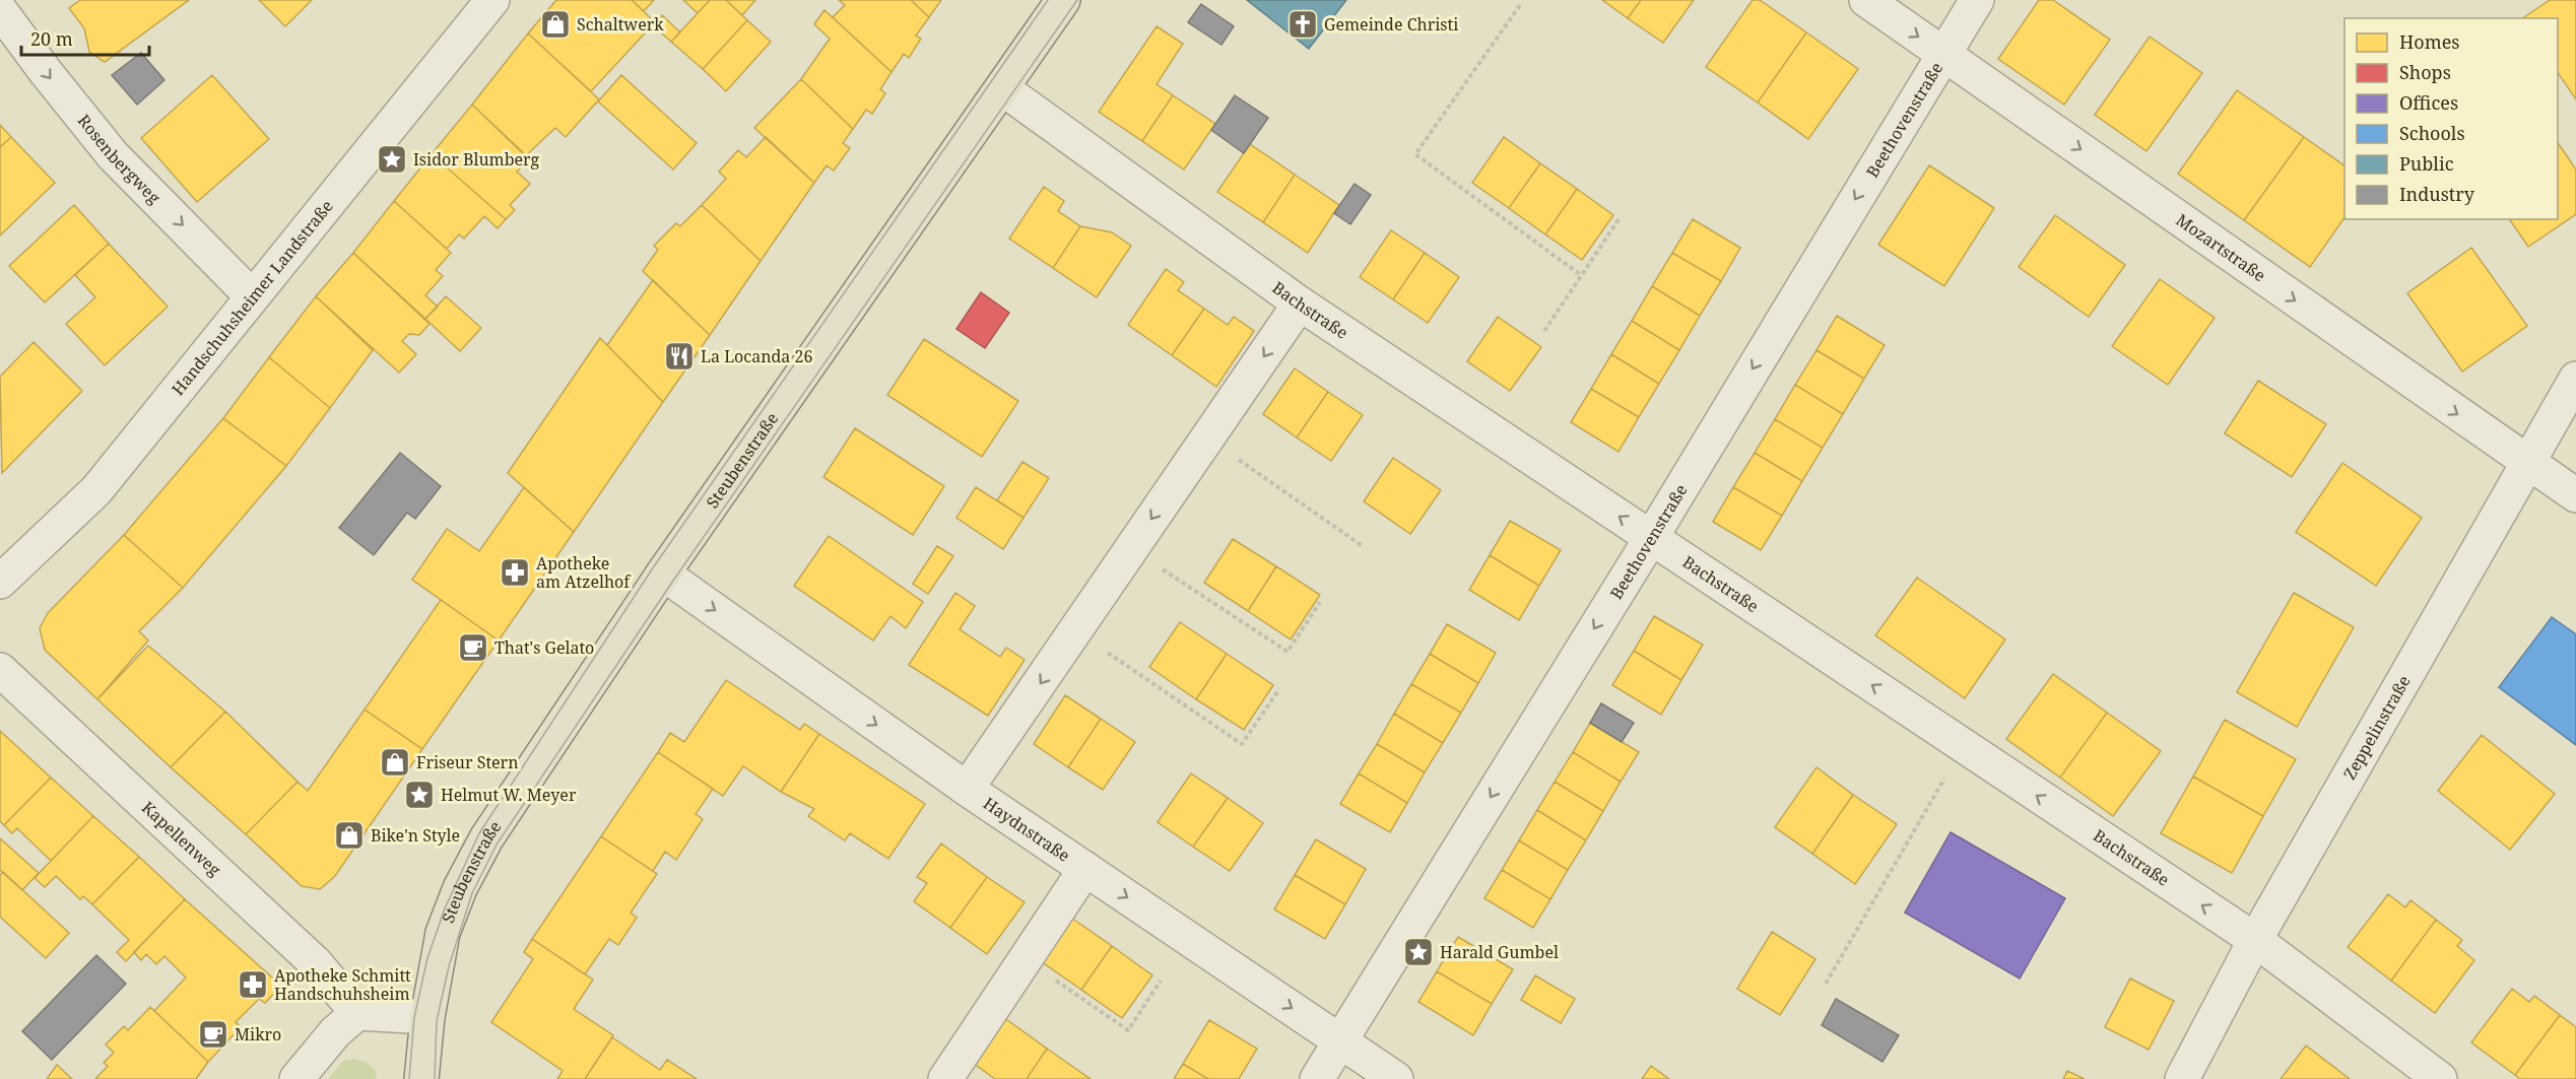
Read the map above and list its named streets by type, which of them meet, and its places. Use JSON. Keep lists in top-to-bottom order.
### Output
{
  "streets": {
    "main road": ["Steubenstraße"],
    "street": [
      "Beethovenstraße",
      "Rosenbergweg",
      "Mozartstraße",
      "Handschuhsheimer Landstraße",
      "Bachstraße",
      "Zeppelinstraße",
      "Haydnstraße",
      "Kapellenweg"
    ]
  },
  "crossings": [
    ["Beethovenstraße", "Mozartstraße"],
    ["Beethovenstraße", "Bachstraße"],
    ["Beethovenstraße", "Haydnstraße"],
    ["Rosenbergweg", "Handschuhsheimer Landstraße"],
    ["Mozartstraße", "Zeppelinstraße"],
    ["Bachstraße", "Steubenstraße"],
    ["Bachstraße", "Zeppelinstraße"],
    ["Steubenstraße", "Haydnstraße"]
  ],
  "one_way": [
    "Beethovenstraße",
    "Rosenbergweg",
    "Mozartstraße",
    "Bachstraße",
    "Haydnstraße"
  ],
  "places": {
    "shop": ["Schaltwerk", "Friseur Stern", "Bike'n Style"],
    "church": ["Gemeinde Christi"],
    "place": ["Isidor Blumberg", "Helmut W. Meyer", "Harald Gumbel"],
    "restaurant": ["La Locanda 26"],
    "pharmacy": ["Apotheke am Atzelhof", "Apotheke Schmitt Handschuhsheim"],
    "cafe": ["That's Gelato", "Mikro"]
  },
  "legend": [
    "Homes",
    "Shops",
    "Offices",
    "Schools",
    "Public",
    "Industry"
  ],
  "scale_bar": "20 m"
}
